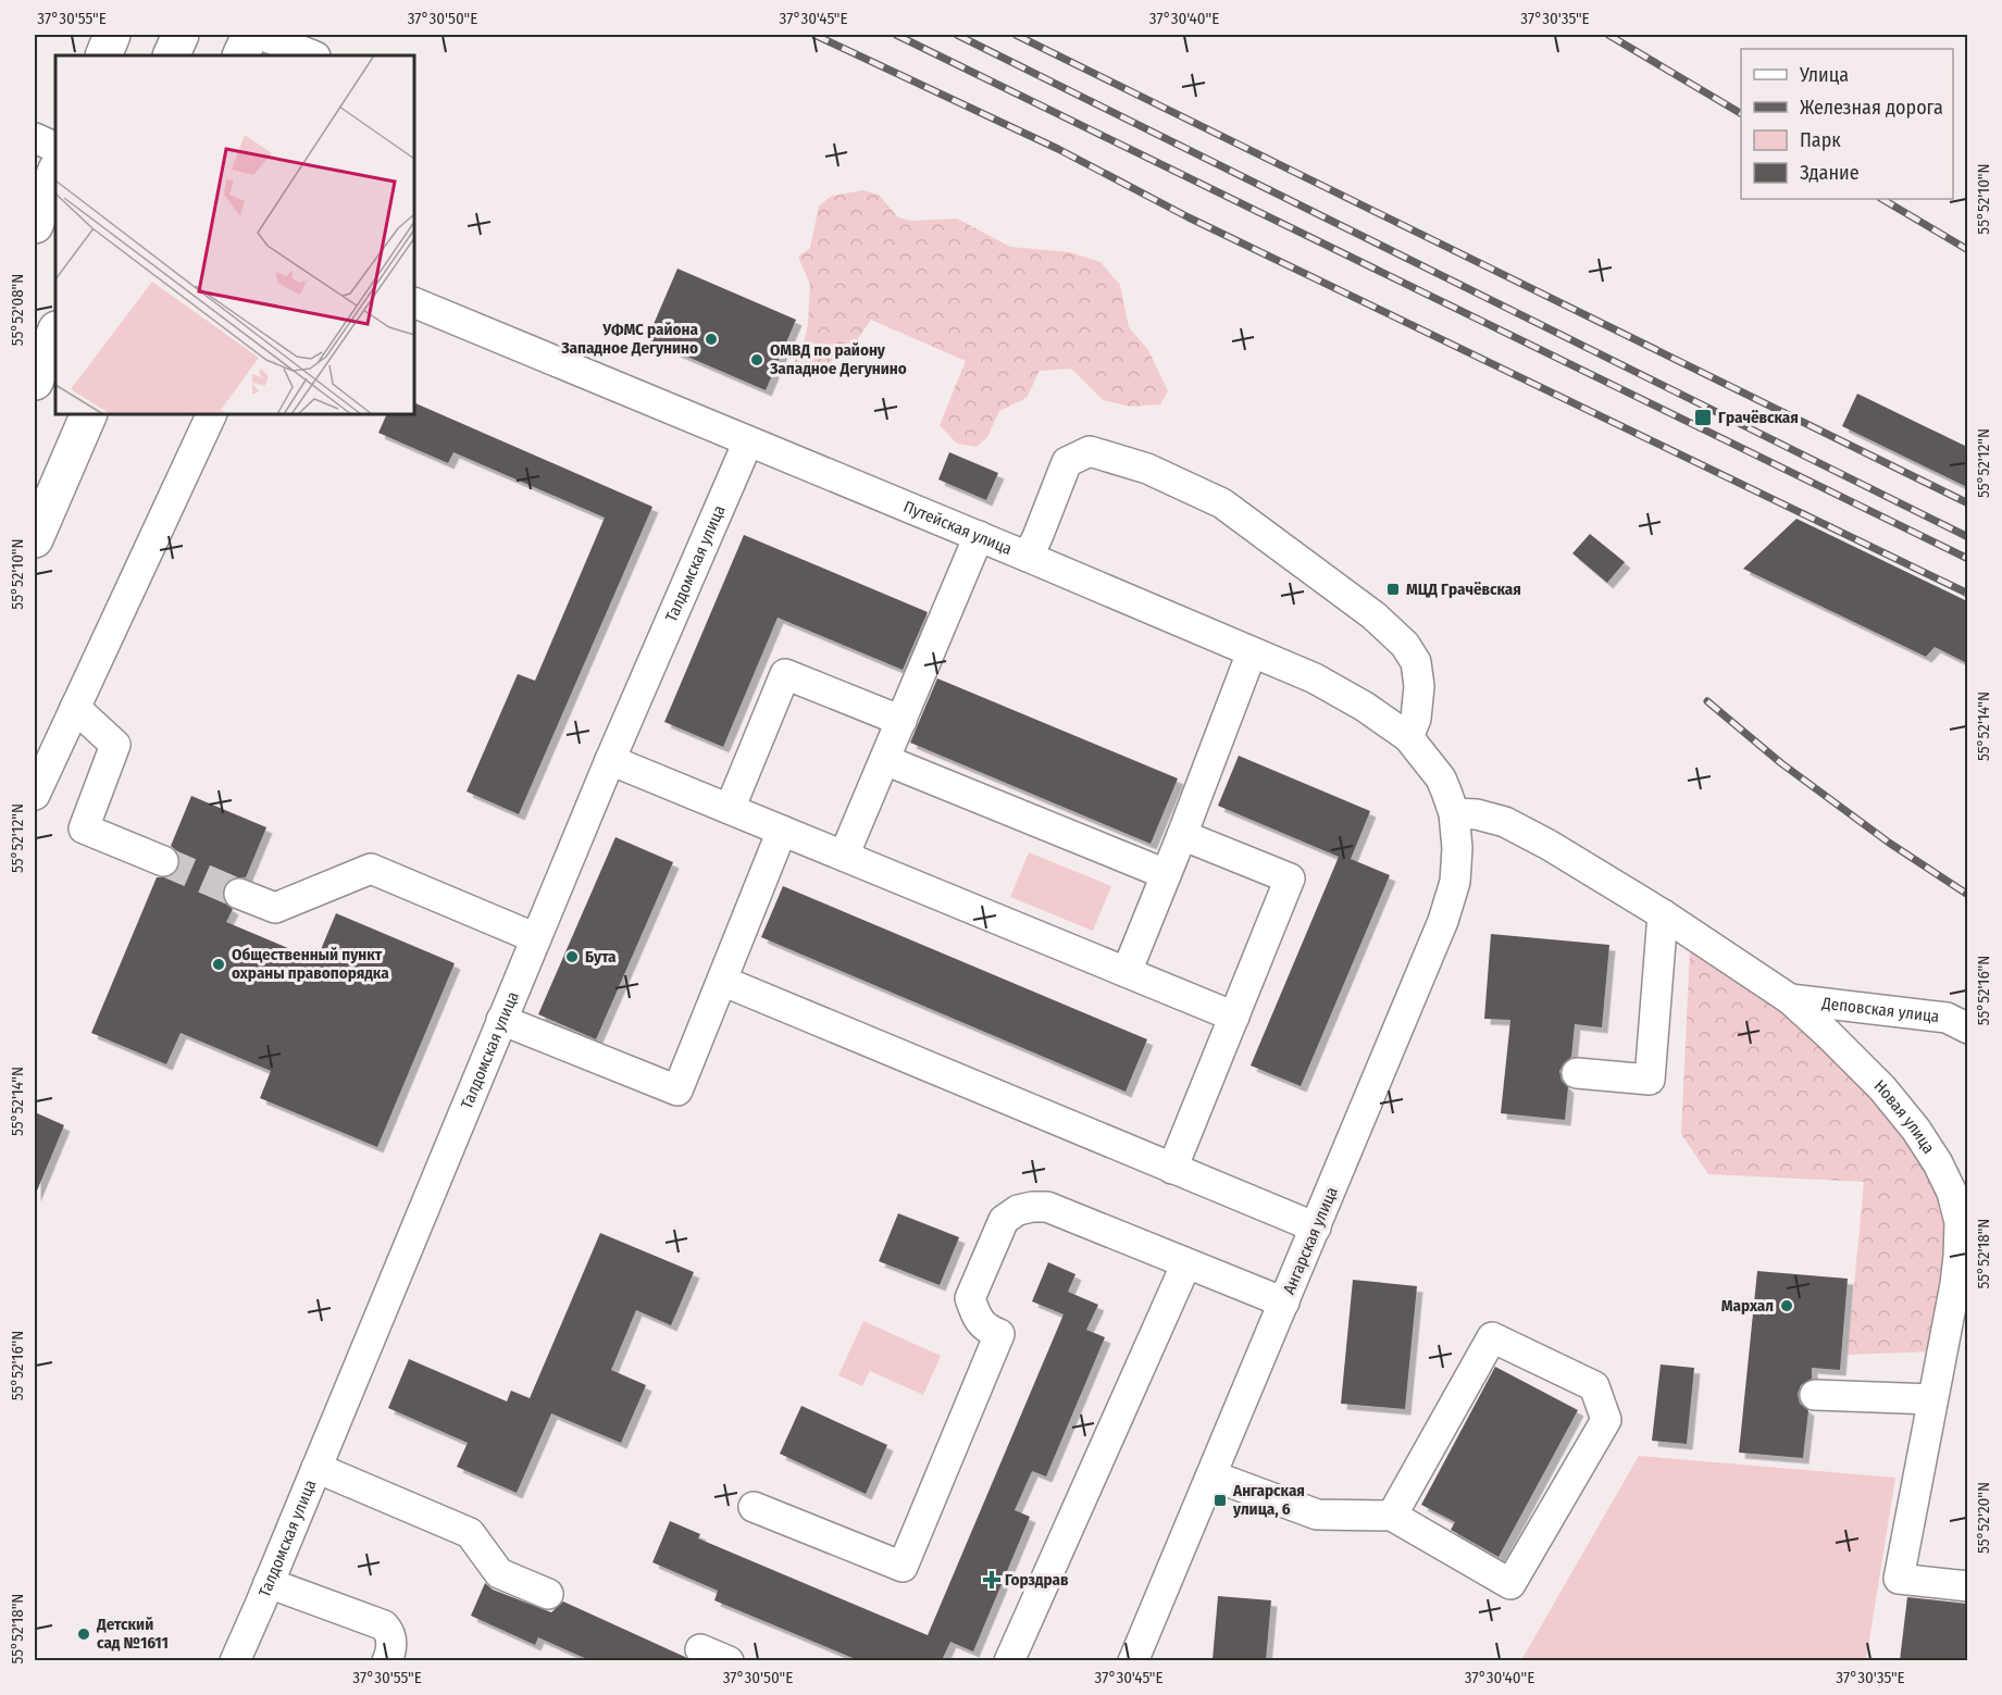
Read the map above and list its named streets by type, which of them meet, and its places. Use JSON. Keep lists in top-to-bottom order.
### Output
{
  "streets": {
    "street": [
      "Путейская улица",
      "Талдомская улица",
      "Деповская улица",
      "Новая улица",
      "Ангарская улица"
    ]
  },
  "crossings": [
    ["Путейская улица", "Талдомская улица"],
    ["Путейская улица", "Новая улица"],
    ["Путейская улица", "Ангарская улица"],
    ["Деповская улица", "Новая улица"],
    ["Новая улица", "Ангарская улица"]
  ],
  "places": {
    "other": [
      "УФМС района Западное Дегунино",
      "ОМВД по району Западное Дегунино",
      "Бута",
      "Общественный пункт охраны правопорядка",
      "Мархал",
      "Детский сад №1611"
    ],
    "transit": ["Грачёвская", "МЦД Грачёвская", "Ангарская улица, 6"],
    "health": ["Горздрав"]
  },
  "legend": [
    "Улица",
    "Железная дорога",
    "Парк",
    "Здание"
  ],
  "coordinates": [
    "37°30'55\"E",
    "37°30'50\"E",
    "37°30'45\"E",
    "37°30'40\"E",
    "37°30'35\"E",
    "55°52'10\"N",
    "55°52'08\"N",
    "55°52'12\"N",
    "55°52'14\"N",
    "55°52'16\"N",
    "55°52'18\"N",
    "55°52'20\"N"
  ]
}
